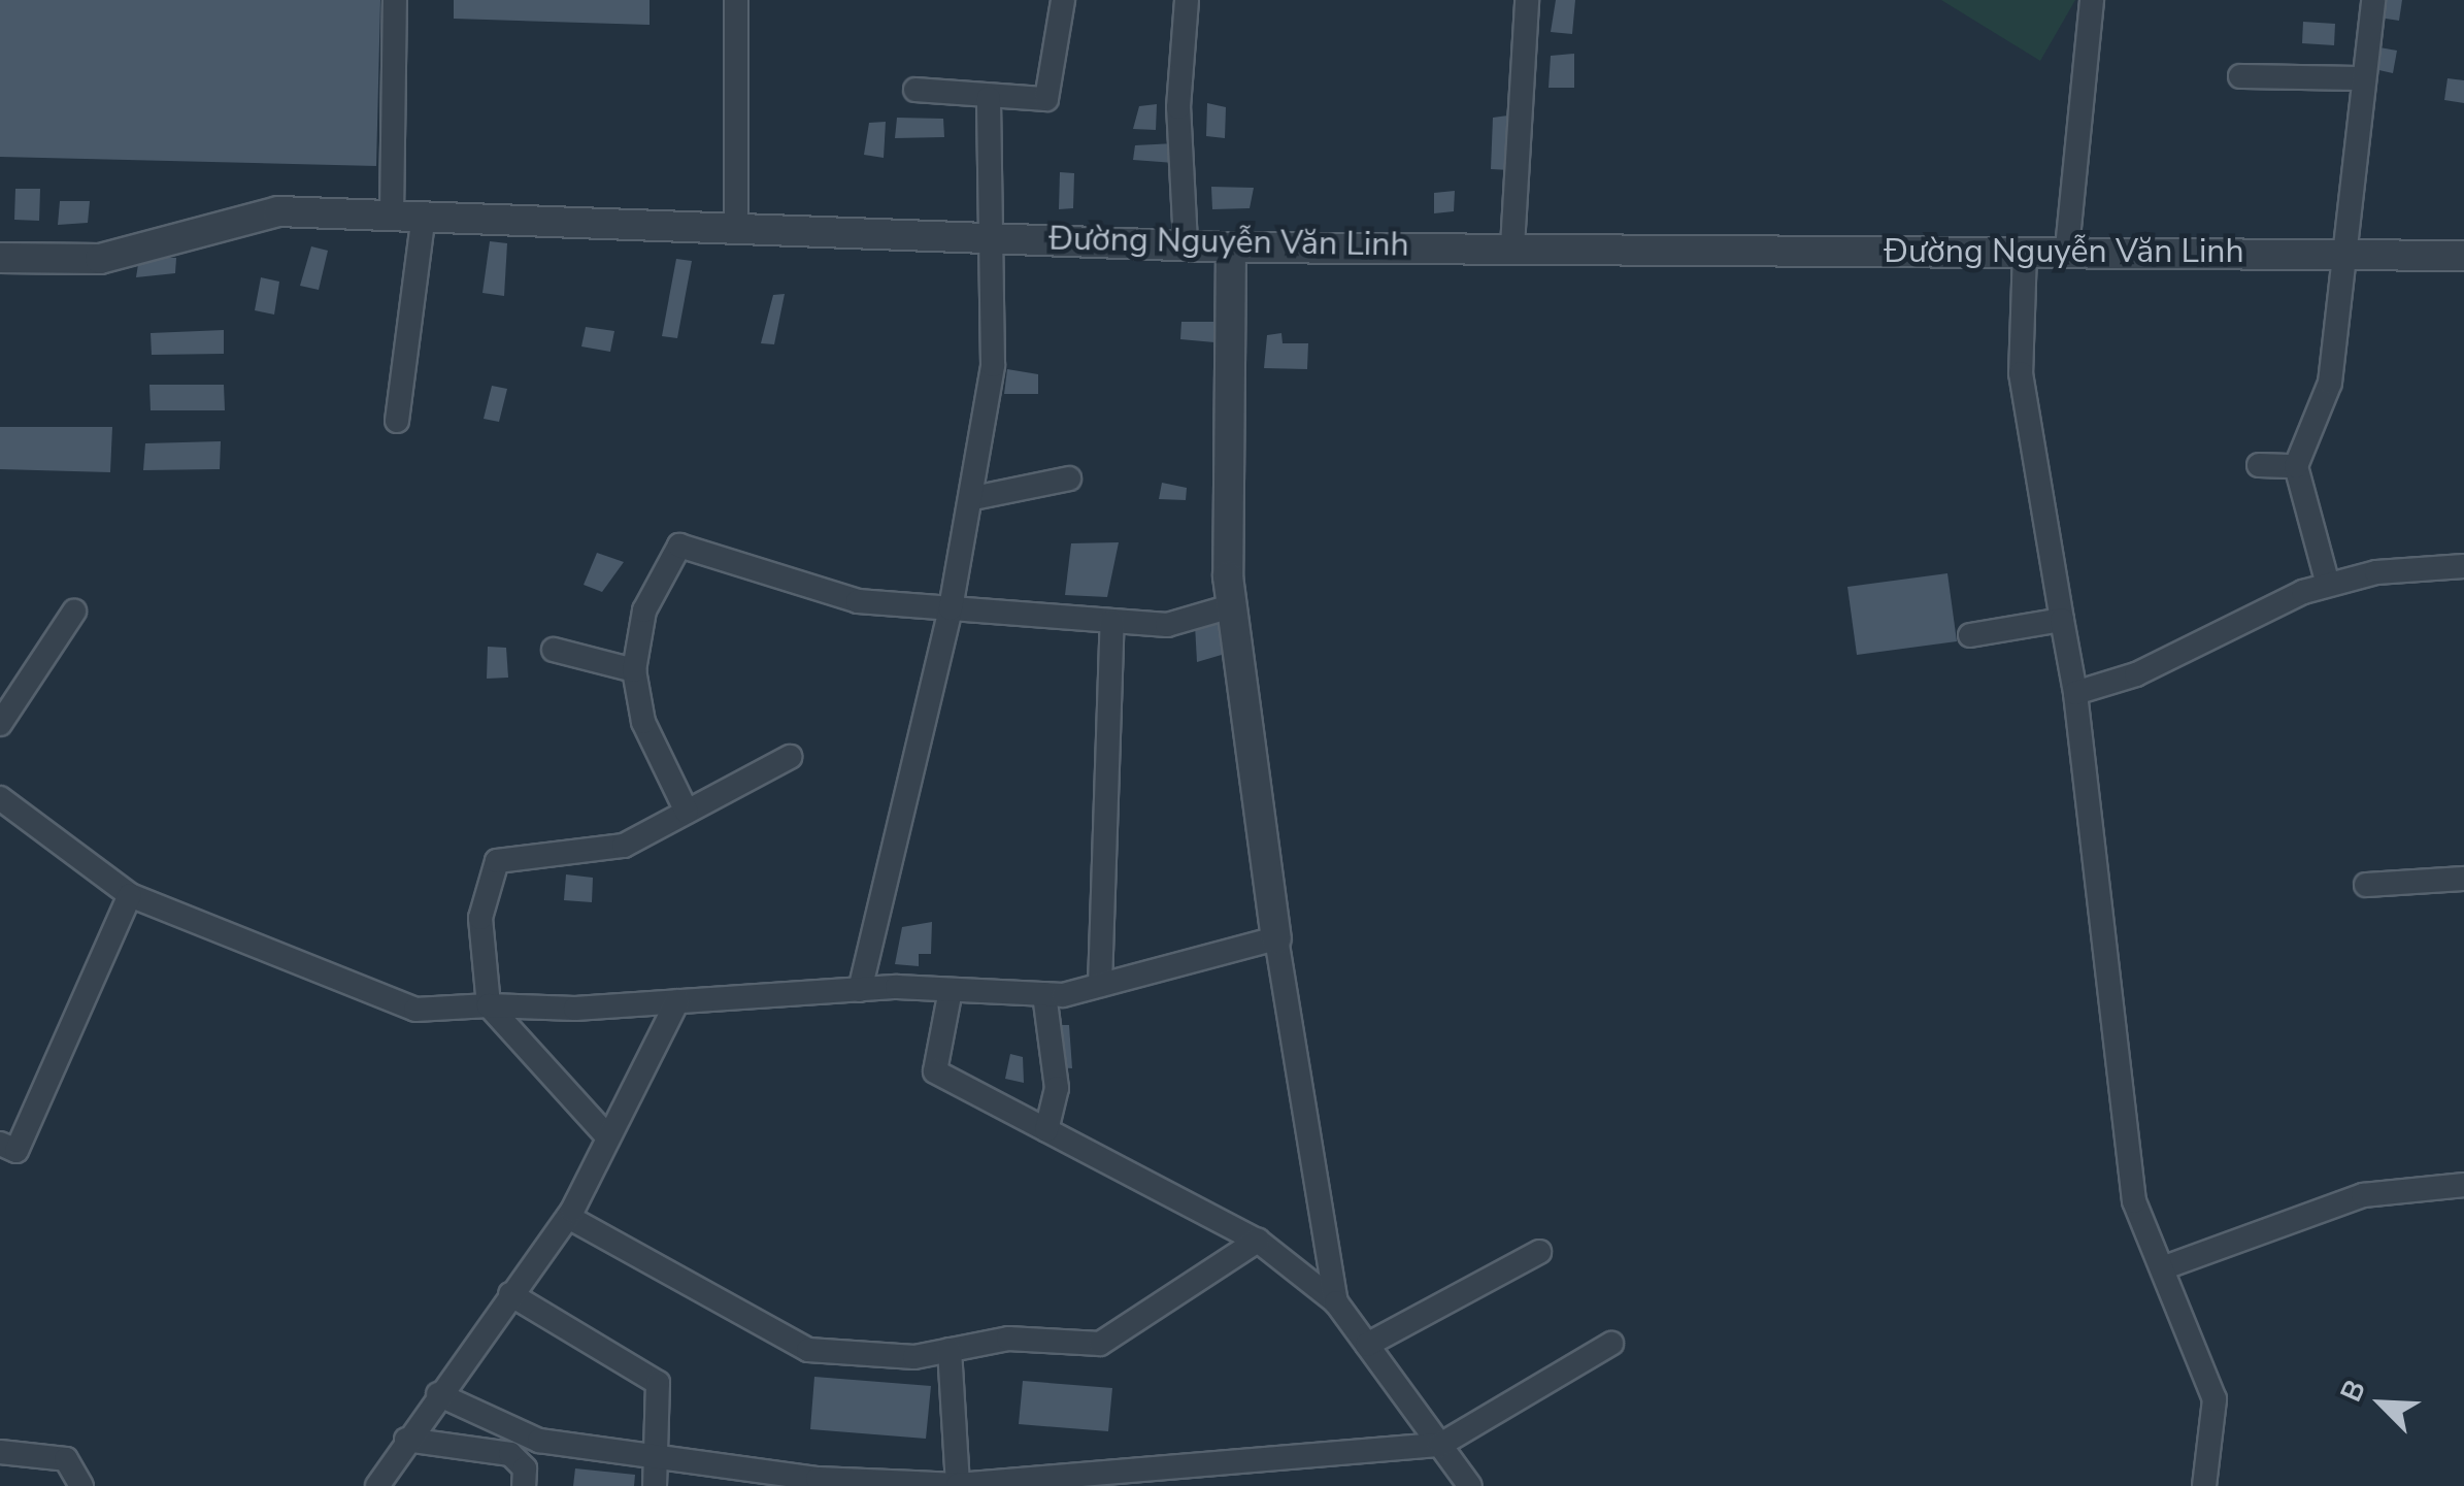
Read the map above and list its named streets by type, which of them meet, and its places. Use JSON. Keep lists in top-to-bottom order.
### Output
{
  "streets": {
    "street": ["Đường Nguyễn Văn Linh"]
  },
  "north": "top left"
}
